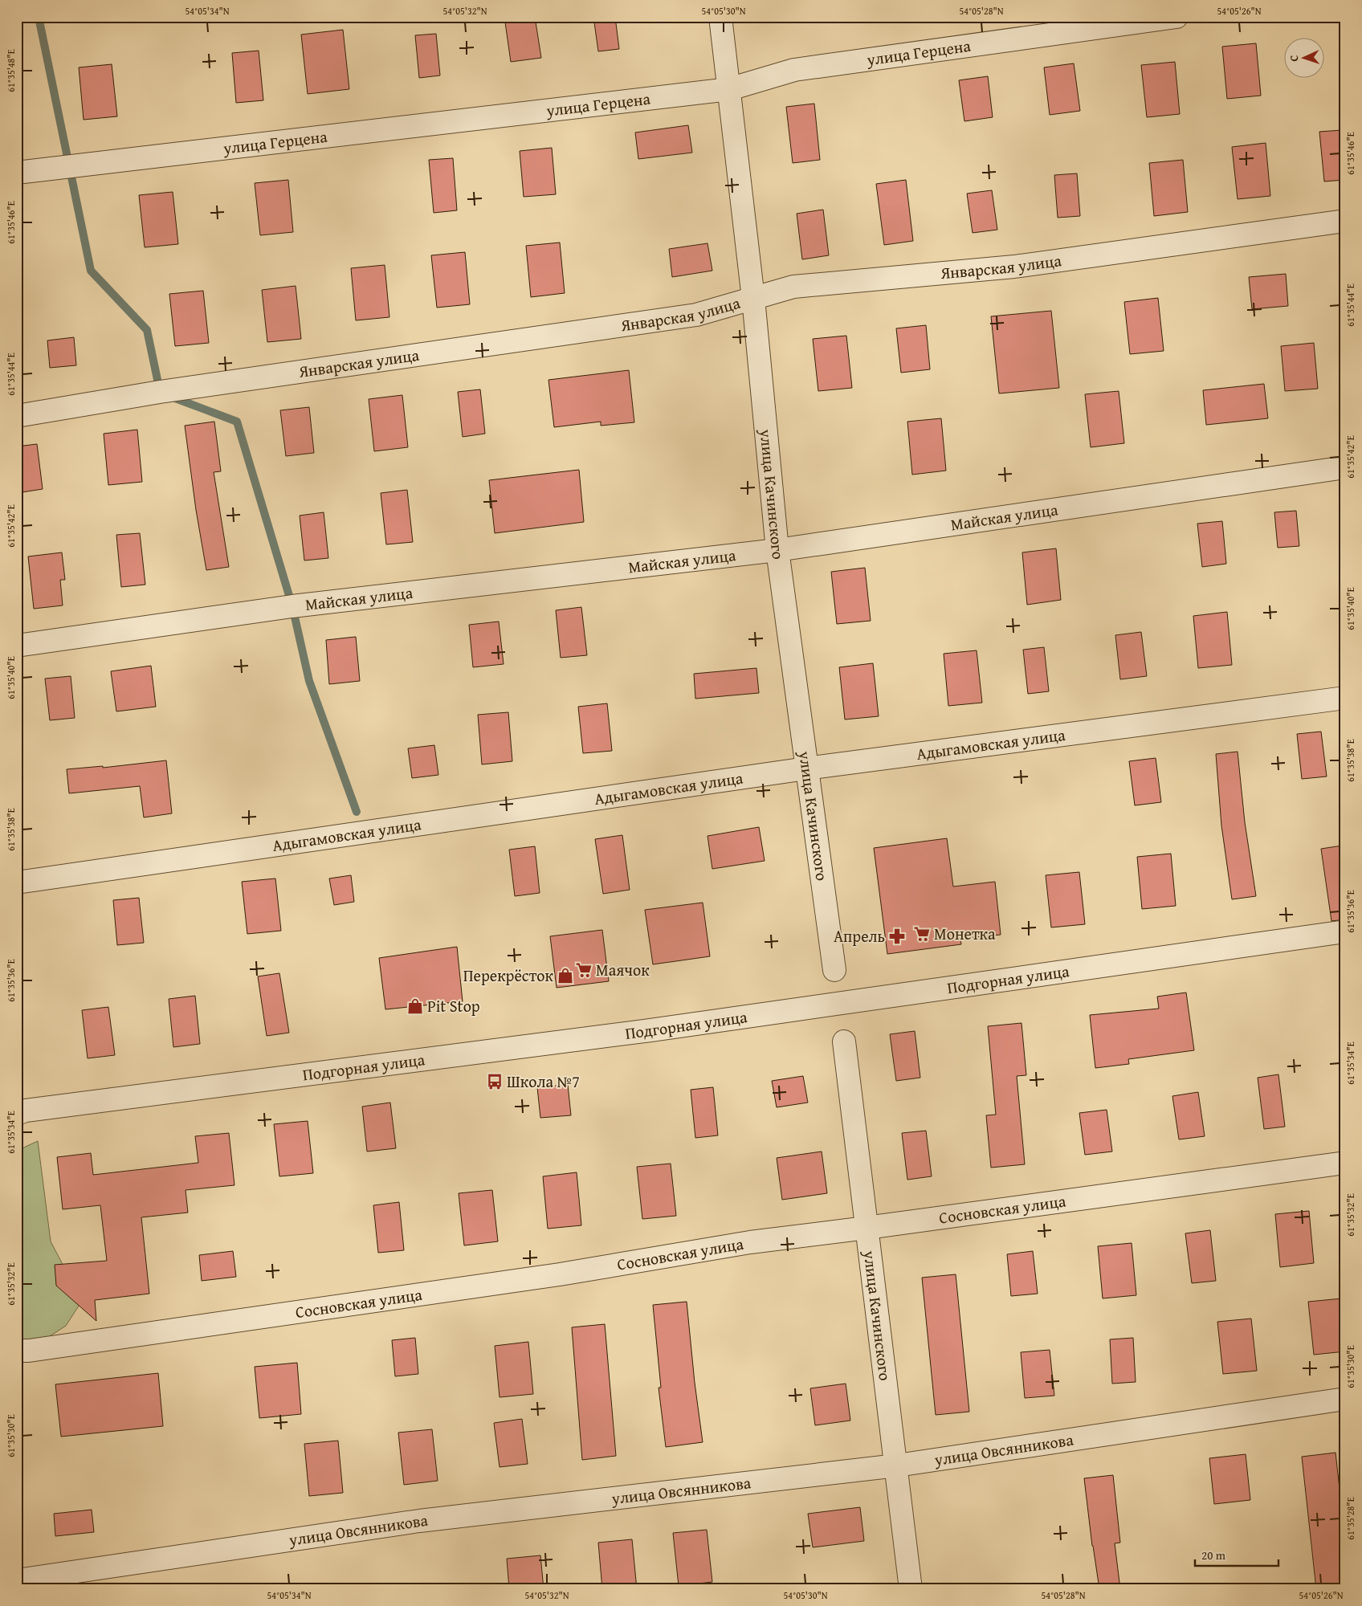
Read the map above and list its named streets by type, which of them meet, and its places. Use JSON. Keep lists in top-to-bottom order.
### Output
{
  "streets": {
    "street": [
      "улица Герцена",
      "Январская улица",
      "улица Качинского",
      "Майская улица",
      "Адыгамовская улица",
      "Подгорная улица",
      "Сосновская улица",
      "улица Овсянникова"
    ]
  },
  "crossings": [
    ["улица Герцена", "улица Качинского"],
    ["Январская улица", "улица Качинского"],
    ["улица Качинского", "Майская улица"],
    ["улица Качинского", "Адыгамовская улица"],
    ["улица Качинского", "Сосновская улица"],
    ["улица Качинского", "улица Овсянникова"]
  ],
  "places": {
    "supermarket": ["Монетка", "Маячок"],
    "pharmacy": ["Апрель"],
    "shop": ["Перекрёсток", "Pit Stop"],
    "bus stop": ["Школа №7"]
  },
  "scale_bar": "20 m",
  "north": "left",
  "coordinates": [
    "54°05'34\"N",
    "54°05'32\"N",
    "54°05'30\"N",
    "54°05'28\"N",
    "54°05'26\"N",
    "61°35'48\"E",
    "61°35'46\"E",
    "61°35'44\"E",
    "61°35'42\"E",
    "61°35'40\"E",
    "61°35'38\"E",
    "61°35'36\"E",
    "61°35'34\"E",
    "61°35'32\"E",
    "61°35'30\"E",
    "61°35'28\"E"
  ]
}
